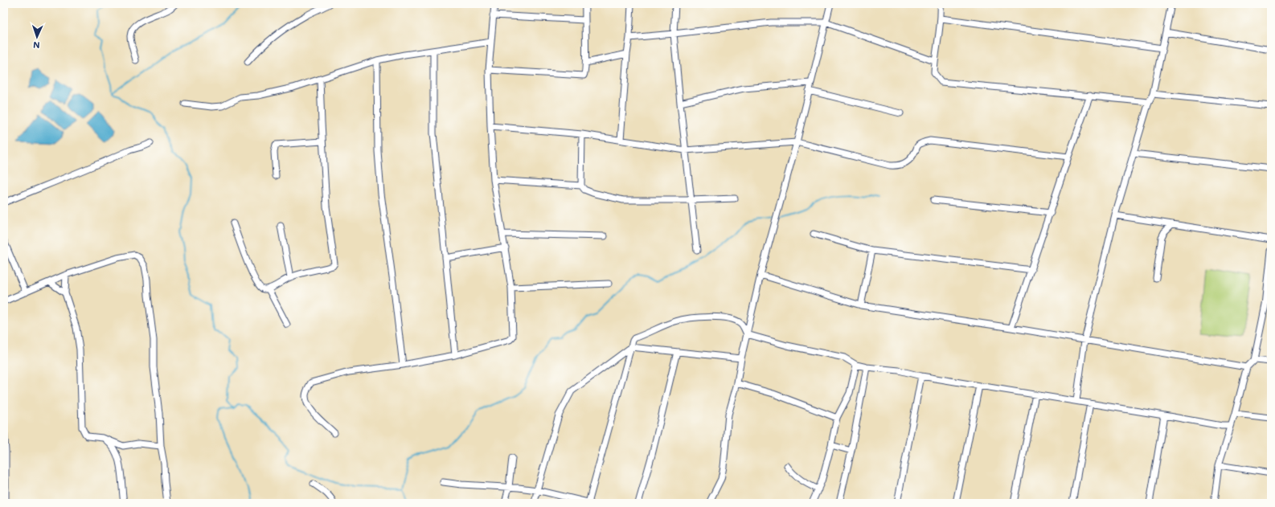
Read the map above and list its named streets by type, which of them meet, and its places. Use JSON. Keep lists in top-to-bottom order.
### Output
{
  "north": "bottom"
}
